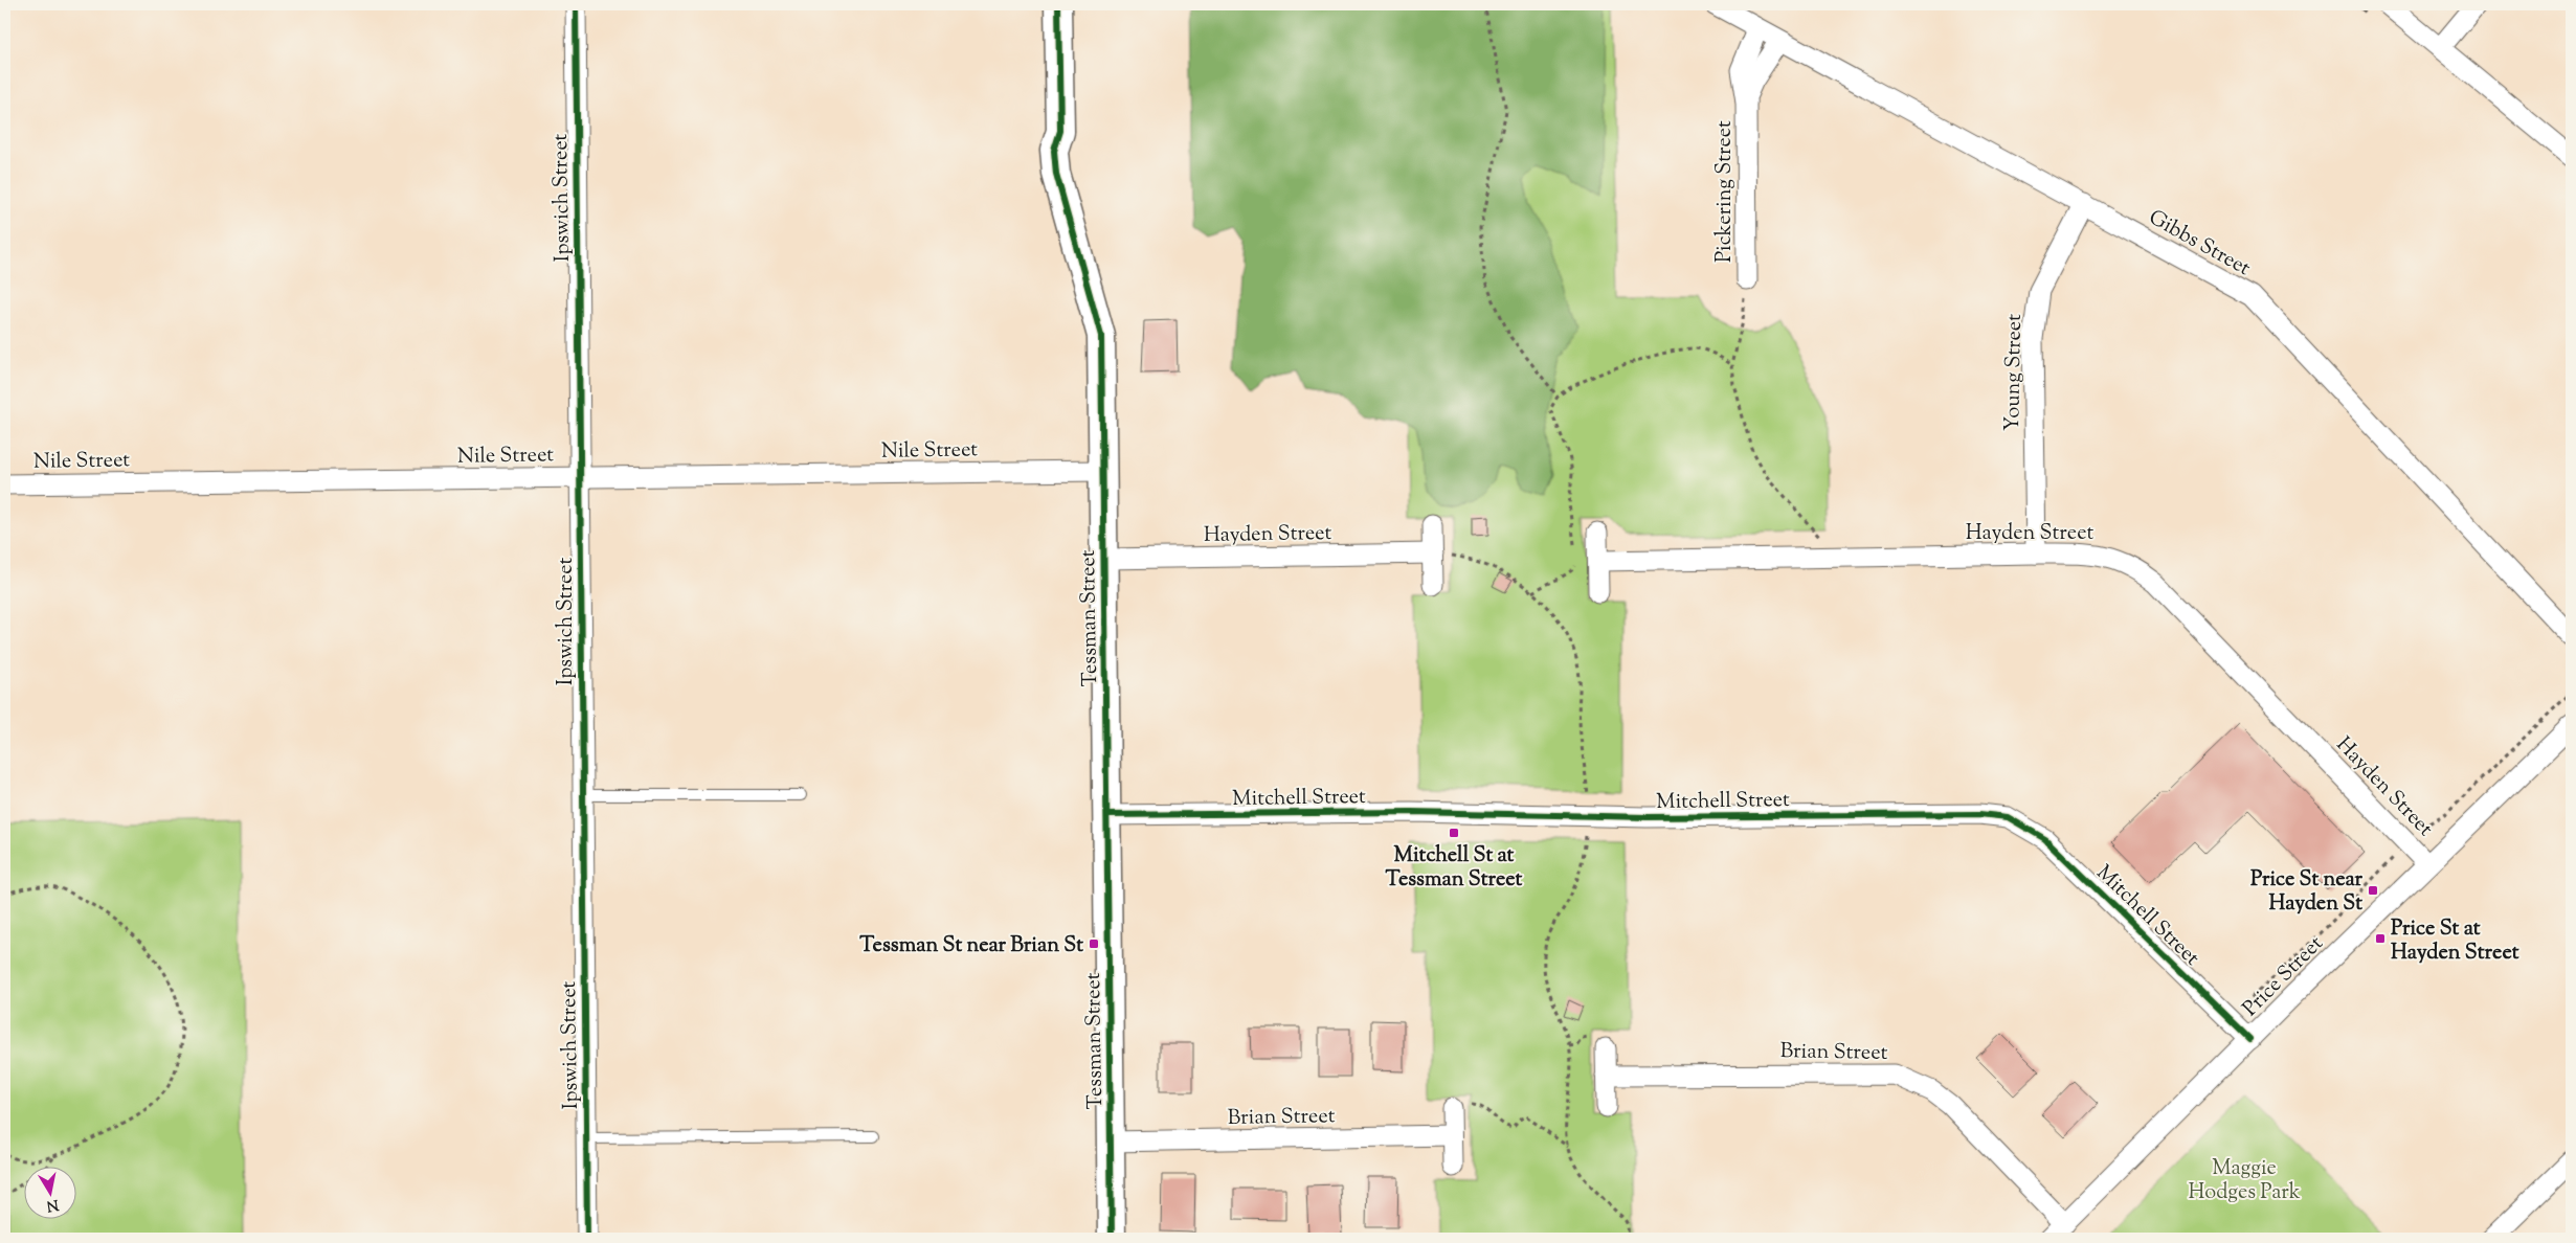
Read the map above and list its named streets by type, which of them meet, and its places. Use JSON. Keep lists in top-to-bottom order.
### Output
{
  "streets": {
    "street": [
      "Pickering Street",
      "Ipswich Street",
      "Gibbs Street",
      "Young Street",
      "Nile Street",
      "Hayden Street",
      "Tessman Street",
      "Mitchell Street",
      "Price Street",
      "Brian Street"
    ]
  },
  "crossings": [
    ["Pickering Street", "Gibbs Street"],
    ["Ipswich Street", "Nile Street"],
    ["Gibbs Street", "Young Street"],
    ["Young Street", "Hayden Street"],
    ["Nile Street", "Tessman Street"],
    ["Hayden Street", "Tessman Street"],
    ["Hayden Street", "Price Street"],
    ["Tessman Street", "Mitchell Street"],
    ["Tessman Street", "Brian Street"],
    ["Mitchell Street", "Price Street"],
    ["Price Street", "Brian Street"]
  ],
  "parks": ["Maggie Hodges Park"],
  "places": {
    "transit": [
      "Mitchell St at Tessman Street",
      "Price St near Hayden St",
      "Price St at Hayden Street",
      "Tessman St near Brian St"
    ]
  },
  "north": "bottom"
}
